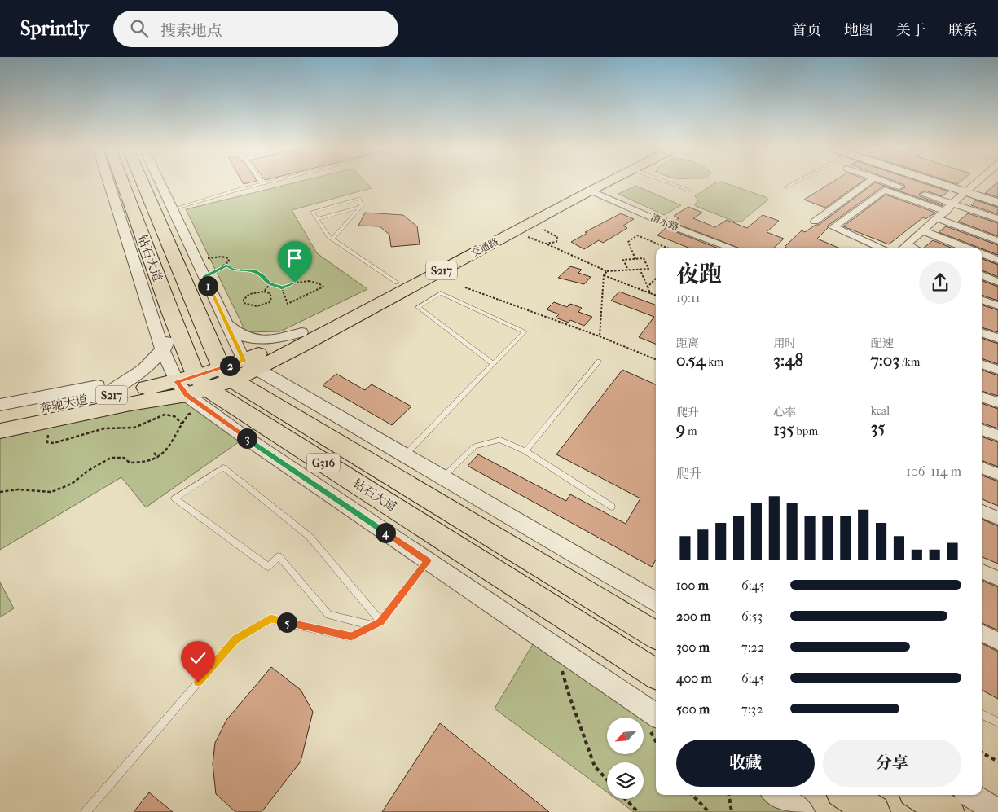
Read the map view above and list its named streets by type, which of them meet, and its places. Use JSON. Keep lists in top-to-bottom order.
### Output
{
  "streets": {
    "highway": ["钻石大道", "G316"],
    "main road": ["交通路", "S217", "奔驰大道"],
    "street": ["淯水路"]
  },
  "crossings": [
    ["淯水路", "交通路"],
    ["交通路", "钻石大道"],
    ["交通路", "奔驰大道"],
    ["钻石大道", "奔驰大道"]
  ],
  "north": "bottom left",
  "page": {
    "header": "Sprintly",
    "search": "搜索地点",
    "nav": [
      "首页",
      "地图",
      "关于",
      "联系"
    ],
    "heading": ["夜跑", "19:11"],
    "pins": [
      "1",
      "2",
      "3",
      "4",
      "5"
    ],
    "stats": [
      ["距离", "0.54 km"],
      ["用时", "3:48"],
      ["配速", "7:03 /km"],
      ["爬升", "9 m"],
      ["心率", "135 bpm"],
      ["kcal", "35"]
    ],
    "chart": ["爬升", "106–114 m"],
    "list": [
      {
        "name": "100 m",
        "note": "6:45"
      },
      {
        "name": "200 m",
        "note": "6:53"
      },
      {
        "name": "300 m",
        "note": "7:22"
      },
      {
        "name": "400 m",
        "note": "6:45"
      },
      {
        "name": "500 m",
        "note": "7:32"
      }
    ],
    "buttons": ["收藏", "分享"]
  }
}
